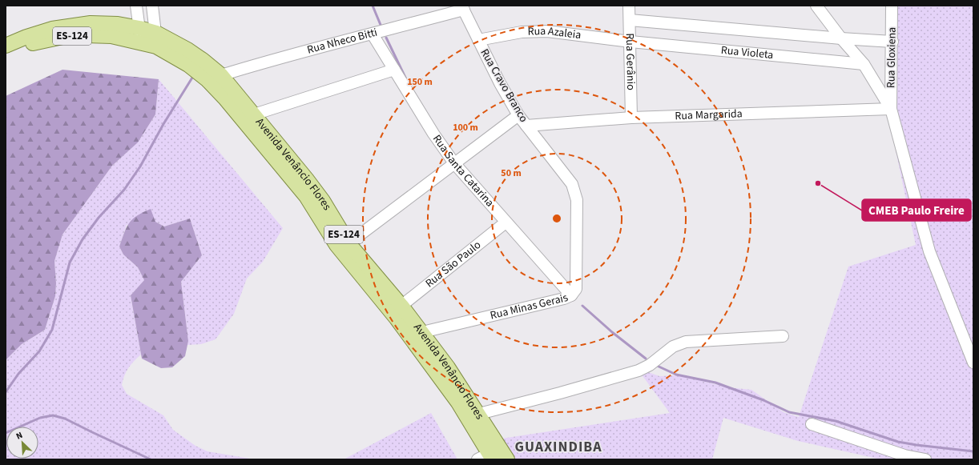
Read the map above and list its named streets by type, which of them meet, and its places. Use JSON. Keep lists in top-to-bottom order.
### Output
{
  "streets": {
    "main road": ["ES-124", "Avenida Venâncio Flores"],
    "street": [
      "Rua Azaleia",
      "Rua Nheco Bitti",
      "Rua Violeta",
      "Rua Gloxiena",
      "Rua Gerânio",
      "Rua Cravo Branco",
      "Rua Margarida",
      "Rua Santa Catarina",
      "Rua São Paulo",
      "Rua Minas Gerais"
    ]
  },
  "crossings": [
    ["Rua Azaleia", "Rua Violeta"],
    ["Rua Azaleia", "Rua Gerânio"],
    ["Rua Azaleia", "Rua Cravo Branco"],
    ["ES-124", "Avenida Venâncio Flores"],
    ["Rua Nheco Bitti", "Rua Cravo Branco"],
    ["Rua Nheco Bitti", "Avenida Venâncio Flores"],
    ["Rua Nheco Bitti", "Rua Santa Catarina"],
    ["Rua Violeta", "Rua Gloxiena"],
    ["Rua Violeta", "Rua Gerânio"],
    ["Rua Gloxiena", "Rua Margarida"],
    ["Rua Gerânio", "Rua Margarida"],
    ["Rua Cravo Branco", "Rua Margarida"],
    ["Rua Cravo Branco", "Rua Minas Gerais"],
    ["Avenida Venâncio Flores", "Rua São Paulo"],
    ["Avenida Venâncio Flores", "Rua Minas Gerais"],
    ["Rua Santa Catarina", "Rua São Paulo"],
    ["Rua Santa Catarina", "Rua Minas Gerais"]
  ],
  "districts": ["GUAXINDIBA"],
  "places": ["CMEB Paulo Freire"],
  "north": "top left",
  "rings": ["150 m", "100 m", "50 m"]
}
